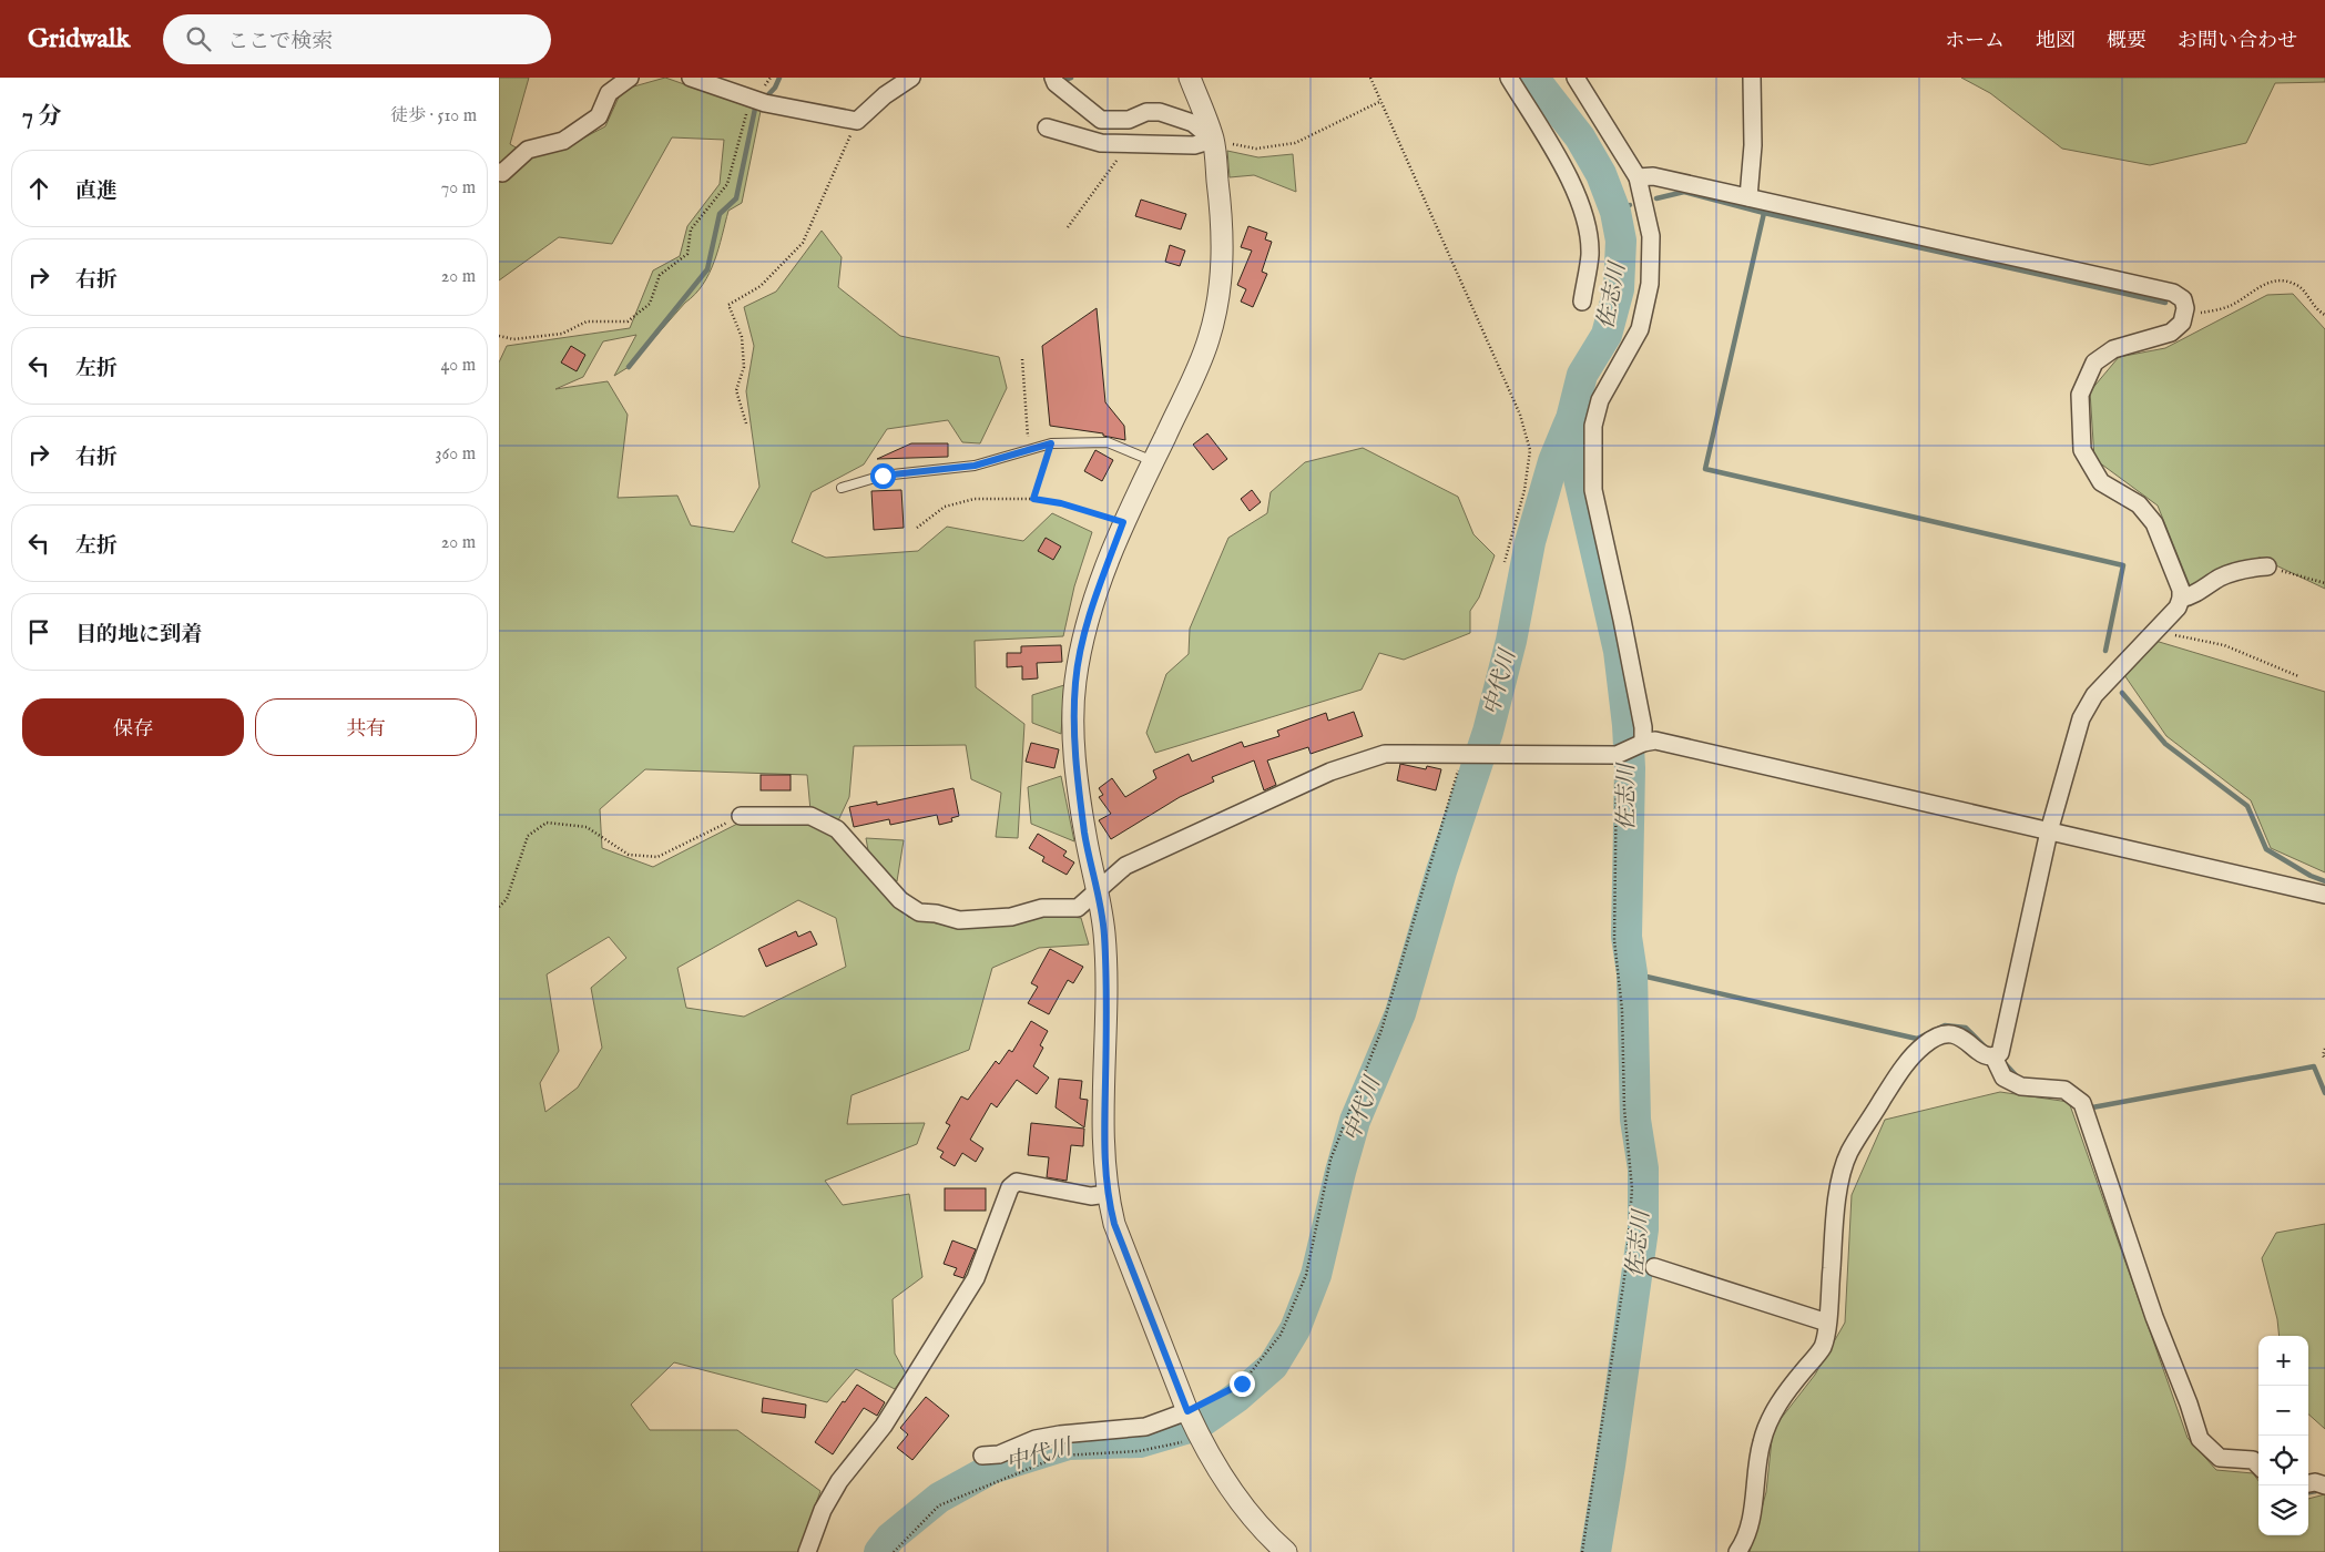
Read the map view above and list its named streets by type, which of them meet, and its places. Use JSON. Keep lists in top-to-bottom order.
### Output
{
  "water": ["佐志川", "中代川"],
  "page": {
    "header": "Gridwalk",
    "search": "ここで検索",
    "nav": [
      "ホーム",
      "地図",
      "概要",
      "お問い合わせ"
    ],
    "heading": ["7 分", "徒歩 · 510 m"],
    "list": [
      ["直進", "70 m"],
      ["右折", "20 m"],
      ["左折", "40 m"],
      ["右折", "360 m"],
      ["左折", "20 m"],
      "目的地に到着"
    ],
    "buttons": ["保存", "共有"],
    "map_buttons": ["+", "−"]
  }
}
